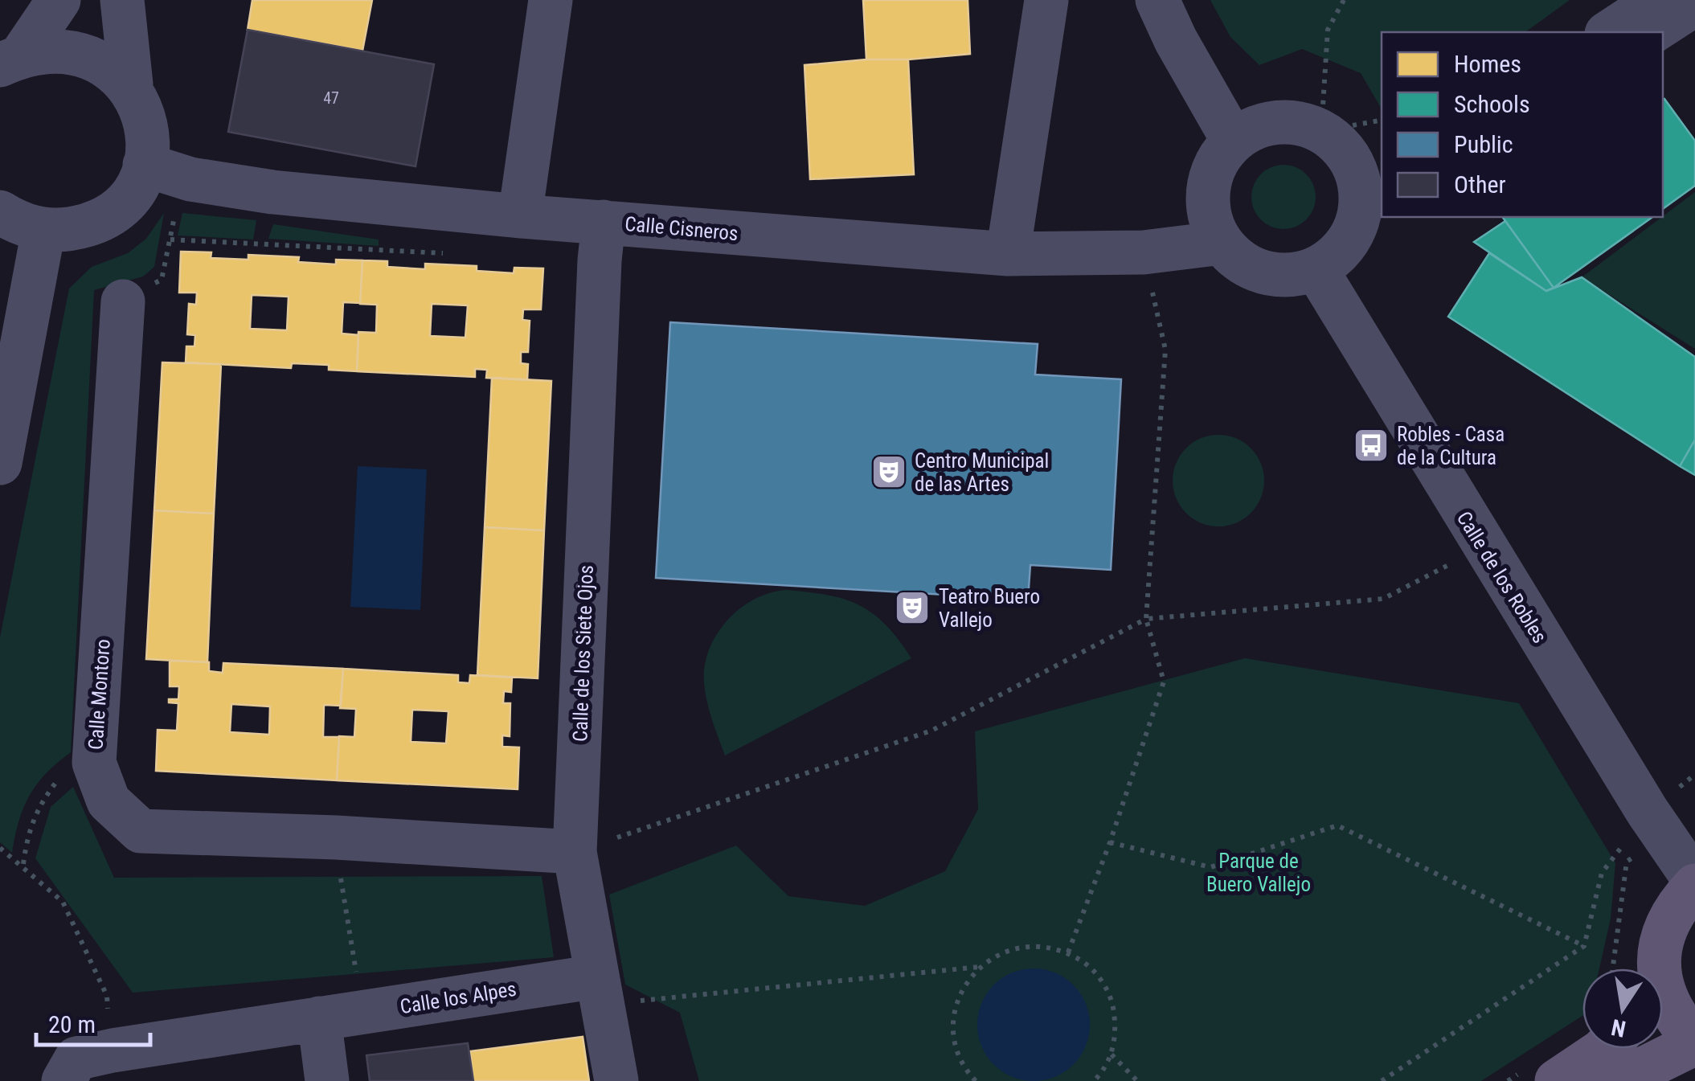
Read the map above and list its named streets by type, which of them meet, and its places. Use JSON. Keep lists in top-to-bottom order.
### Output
{
  "streets": {
    "street": [
      "Calle Cisneros",
      "Calle de los Robles",
      "Calle de los Siete Ojos",
      "Calle Montoro",
      "Calle los Alpes"
    ]
  },
  "crossings": [
    ["Calle Cisneros", "Calle de los Robles"],
    ["Calle Cisneros", "Calle de los Siete Ojos"],
    ["Calle de los Siete Ojos", "Calle Montoro"],
    ["Calle de los Siete Ojos", "Calle los Alpes"]
  ],
  "parks": ["Parque de Buero Vallejo"],
  "places": {
    "bus stop": ["Robles - Casa de la Cultura"],
    "theatre": ["Centro Municipal de las Artes", "Teatro Buero Vallejo"]
  },
  "house_numbers": ["47"],
  "legend": [
    "Homes",
    "Schools",
    "Public",
    "Other"
  ],
  "scale_bar": "20 m",
  "north": "bottom"
}
